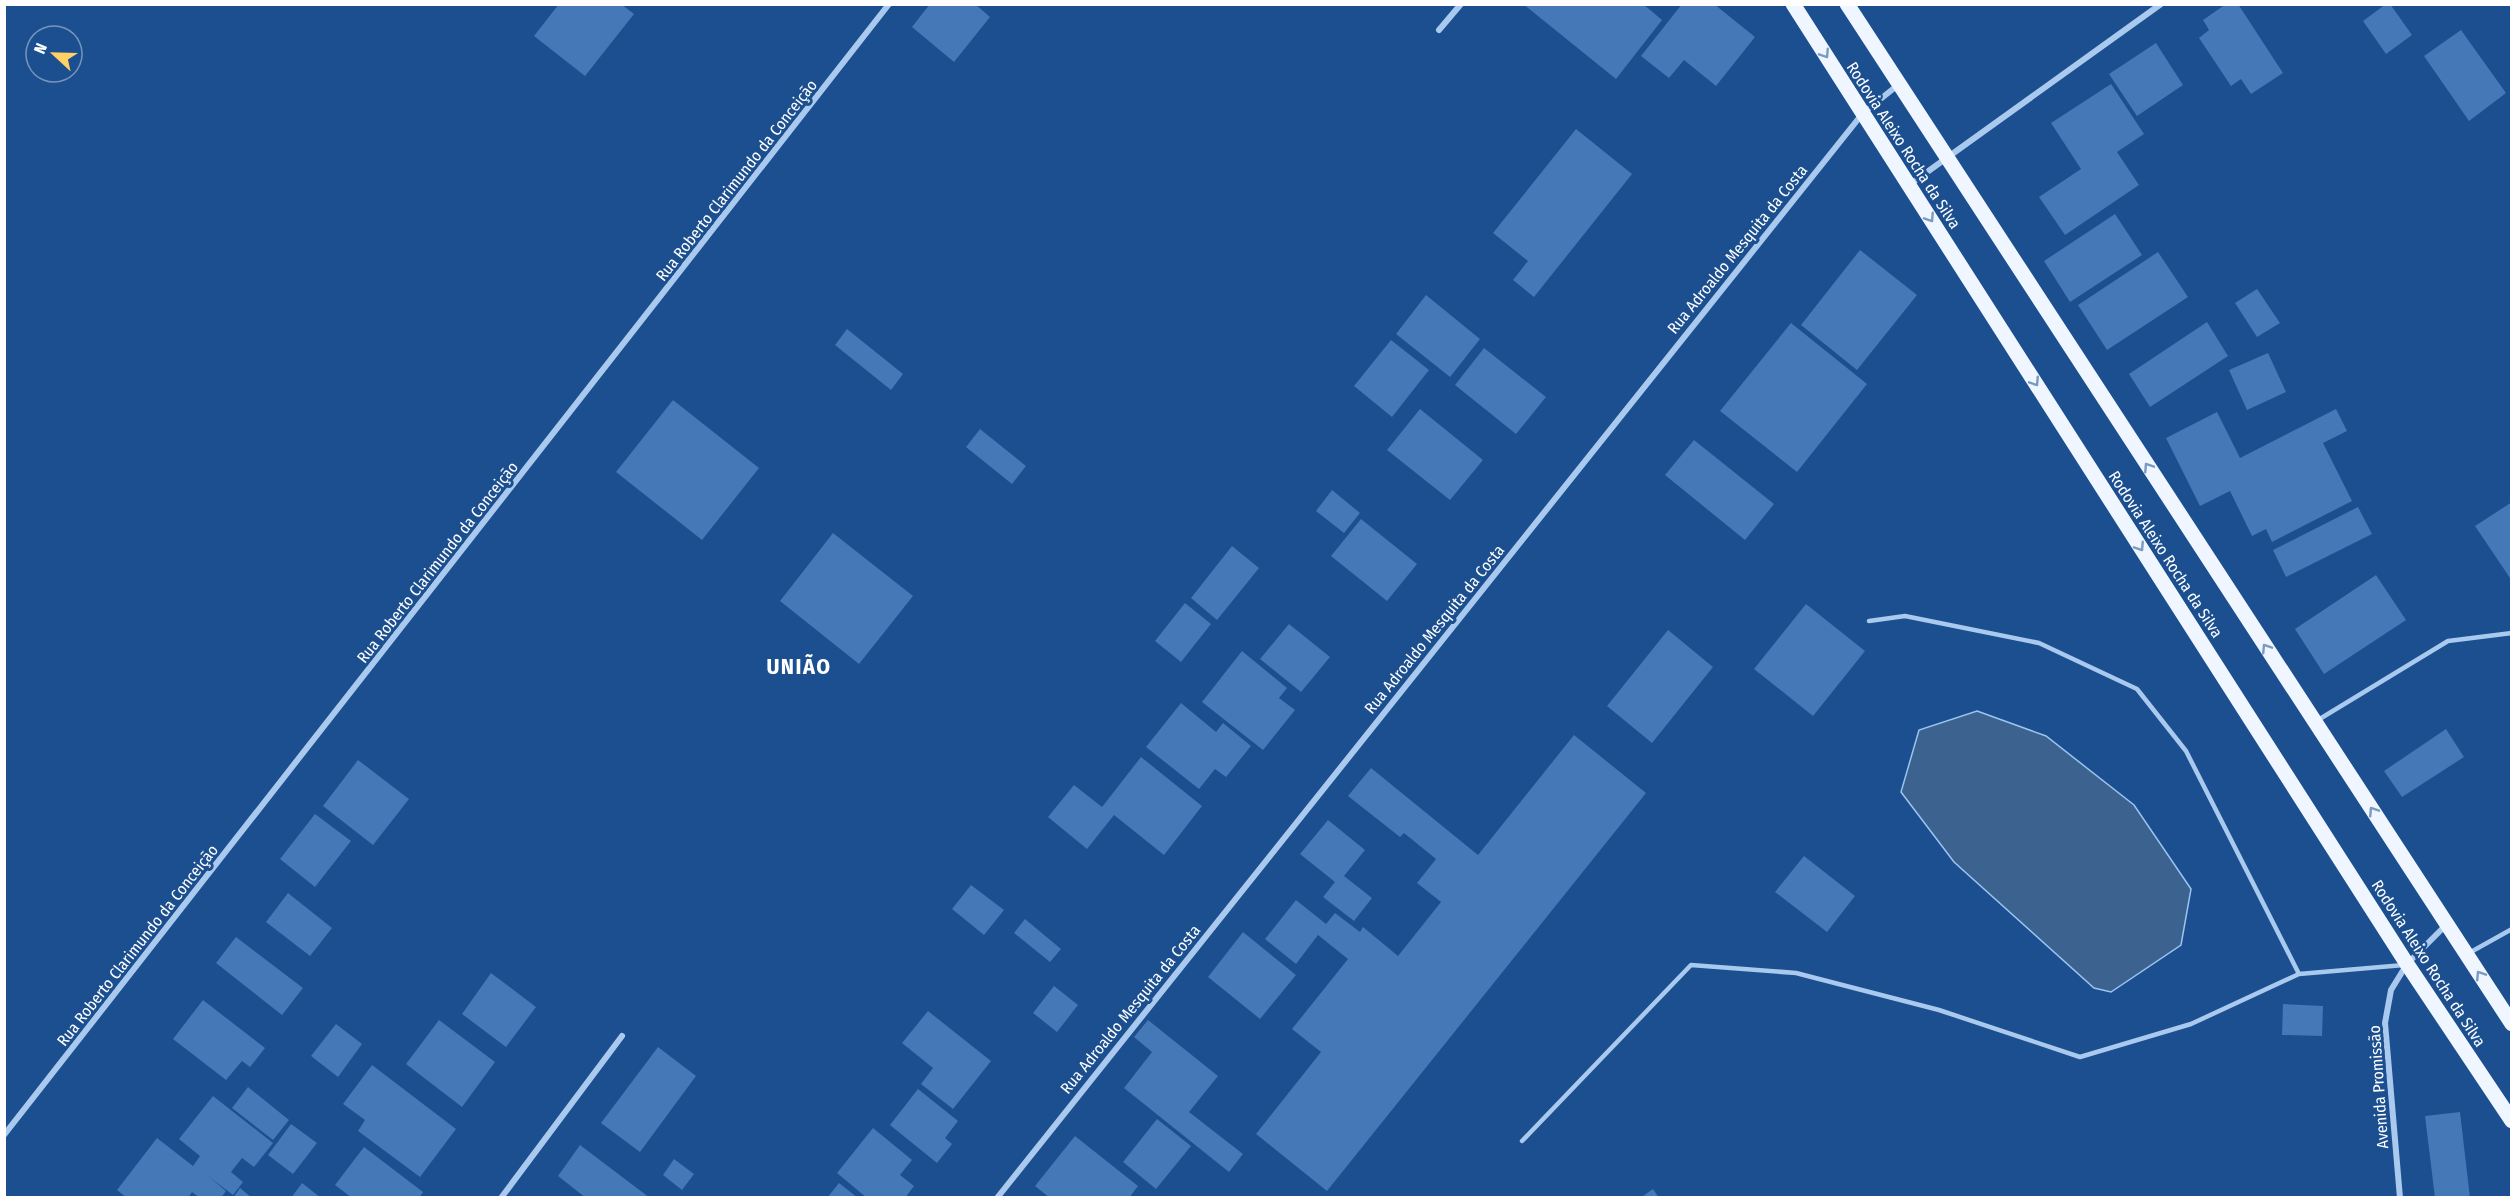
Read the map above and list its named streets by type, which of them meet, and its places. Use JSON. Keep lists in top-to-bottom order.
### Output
{
  "streets": {
    "main road": ["Rodovia Aleixo Rocha da Silva"],
    "street": ["Rua Roberto Clarimundo da Conceição", "Rua Adroaldo Mesquita da Costa", "Avenida Promissão"]
  },
  "crossings": [
    ["Rodovia Aleixo Rocha da Silva", "Rua Adroaldo Mesquita da Costa"],
    ["Rodovia Aleixo Rocha da Silva", "Avenida Promissão"]
  ],
  "districts": ["UNIÃO"],
  "north": "left"
}
